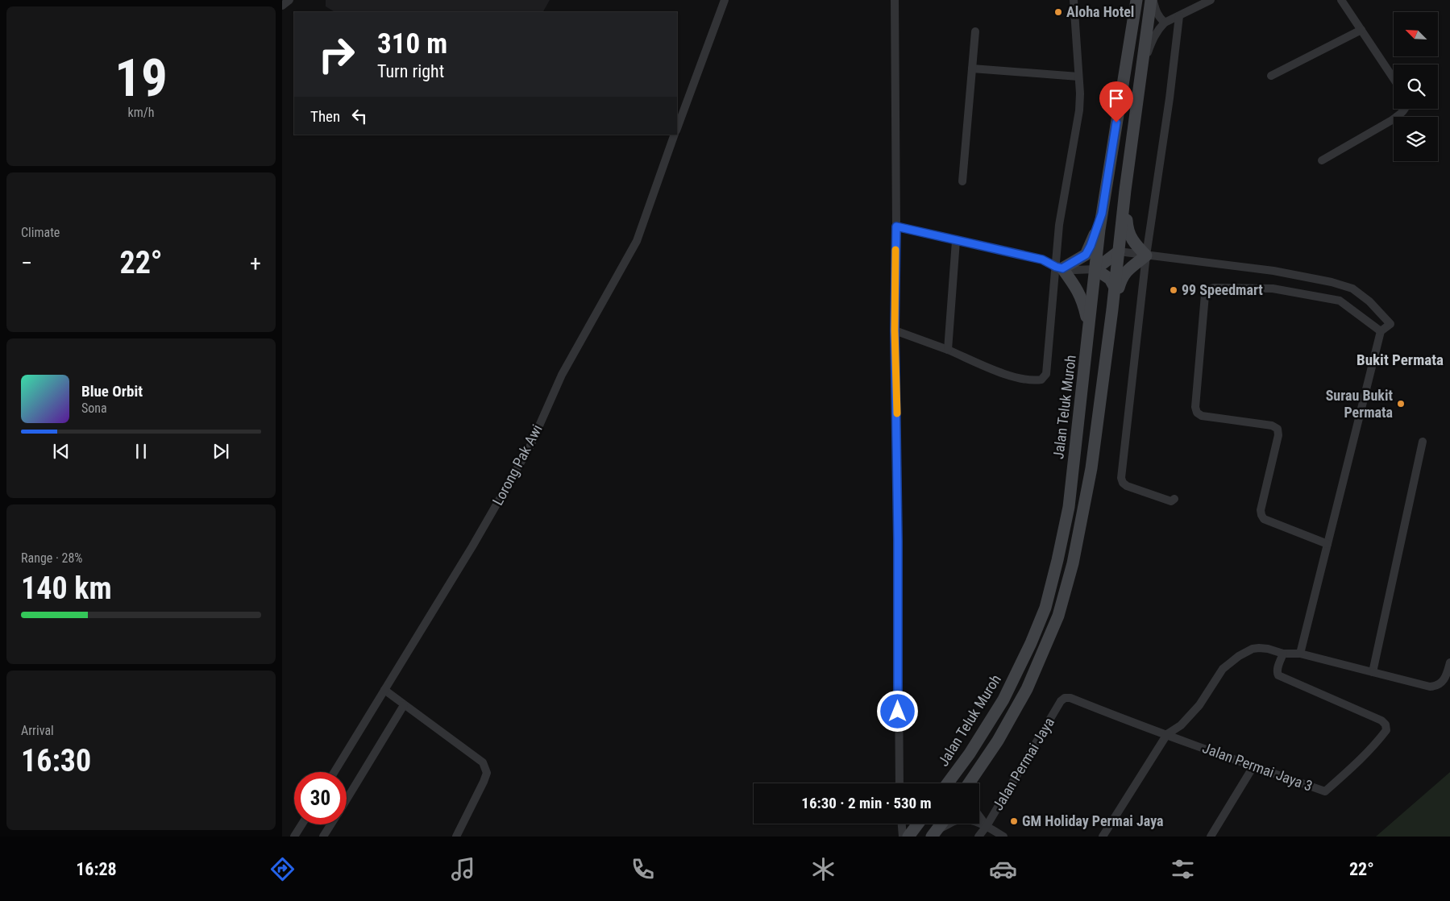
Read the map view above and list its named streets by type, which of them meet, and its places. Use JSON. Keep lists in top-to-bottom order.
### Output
{
  "streets": {
    "main road": ["Jalan Teluk Muroh"],
    "street": ["Lorong Pak Awi", "Jalan Permai Jaya", "Jalan Permai Jaya 3"]
  },
  "crossings": [
    ["Jalan Permai Jaya", "Jalan Permai Jaya 3"]
  ],
  "districts": ["Bukit Permata"],
  "places": [
    "Aloha Hotel",
    "99 Speedmart",
    "Surau Bukit Permata",
    "GM Holiday Permai Jaya"
  ],
  "north": "top left",
  "page": {
    "tile": [
      ["19", "km/h"],
      "Climate",
      ["Range · 28%", "140 km"],
      ["Arrival", "16:30"]
    ],
    "turn": ["310 m", "Turn right"],
    "then": "Then",
    "heat": ["−", "22°", "+"],
    "song": ["Blue Orbit", "Sona"],
    "limit": "30",
    "trip": "16:30 · 2 min · 530 m",
    "tabs": ["16:28", "22°"]
  }
}
